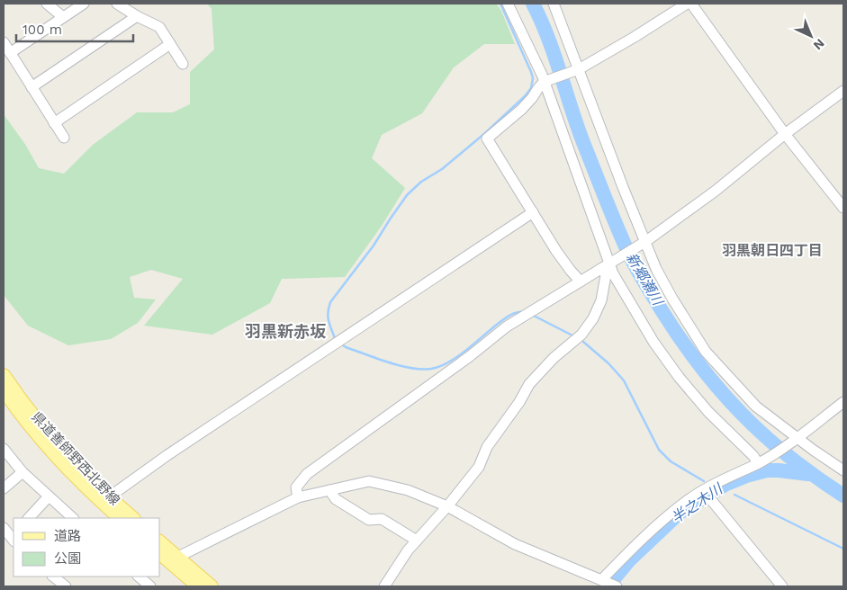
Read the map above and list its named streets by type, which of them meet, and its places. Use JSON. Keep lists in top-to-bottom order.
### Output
{
  "streets": {
    "main road": ["県道善師野西北野線"]
  },
  "districts": ["羽黒朝日四丁目", "羽黒新赤坂"],
  "water": ["新郷瀬川", "半之木川"],
  "legend": ["道路", "公園"],
  "scale_bar": "100 m",
  "north": "bottom right"
}
